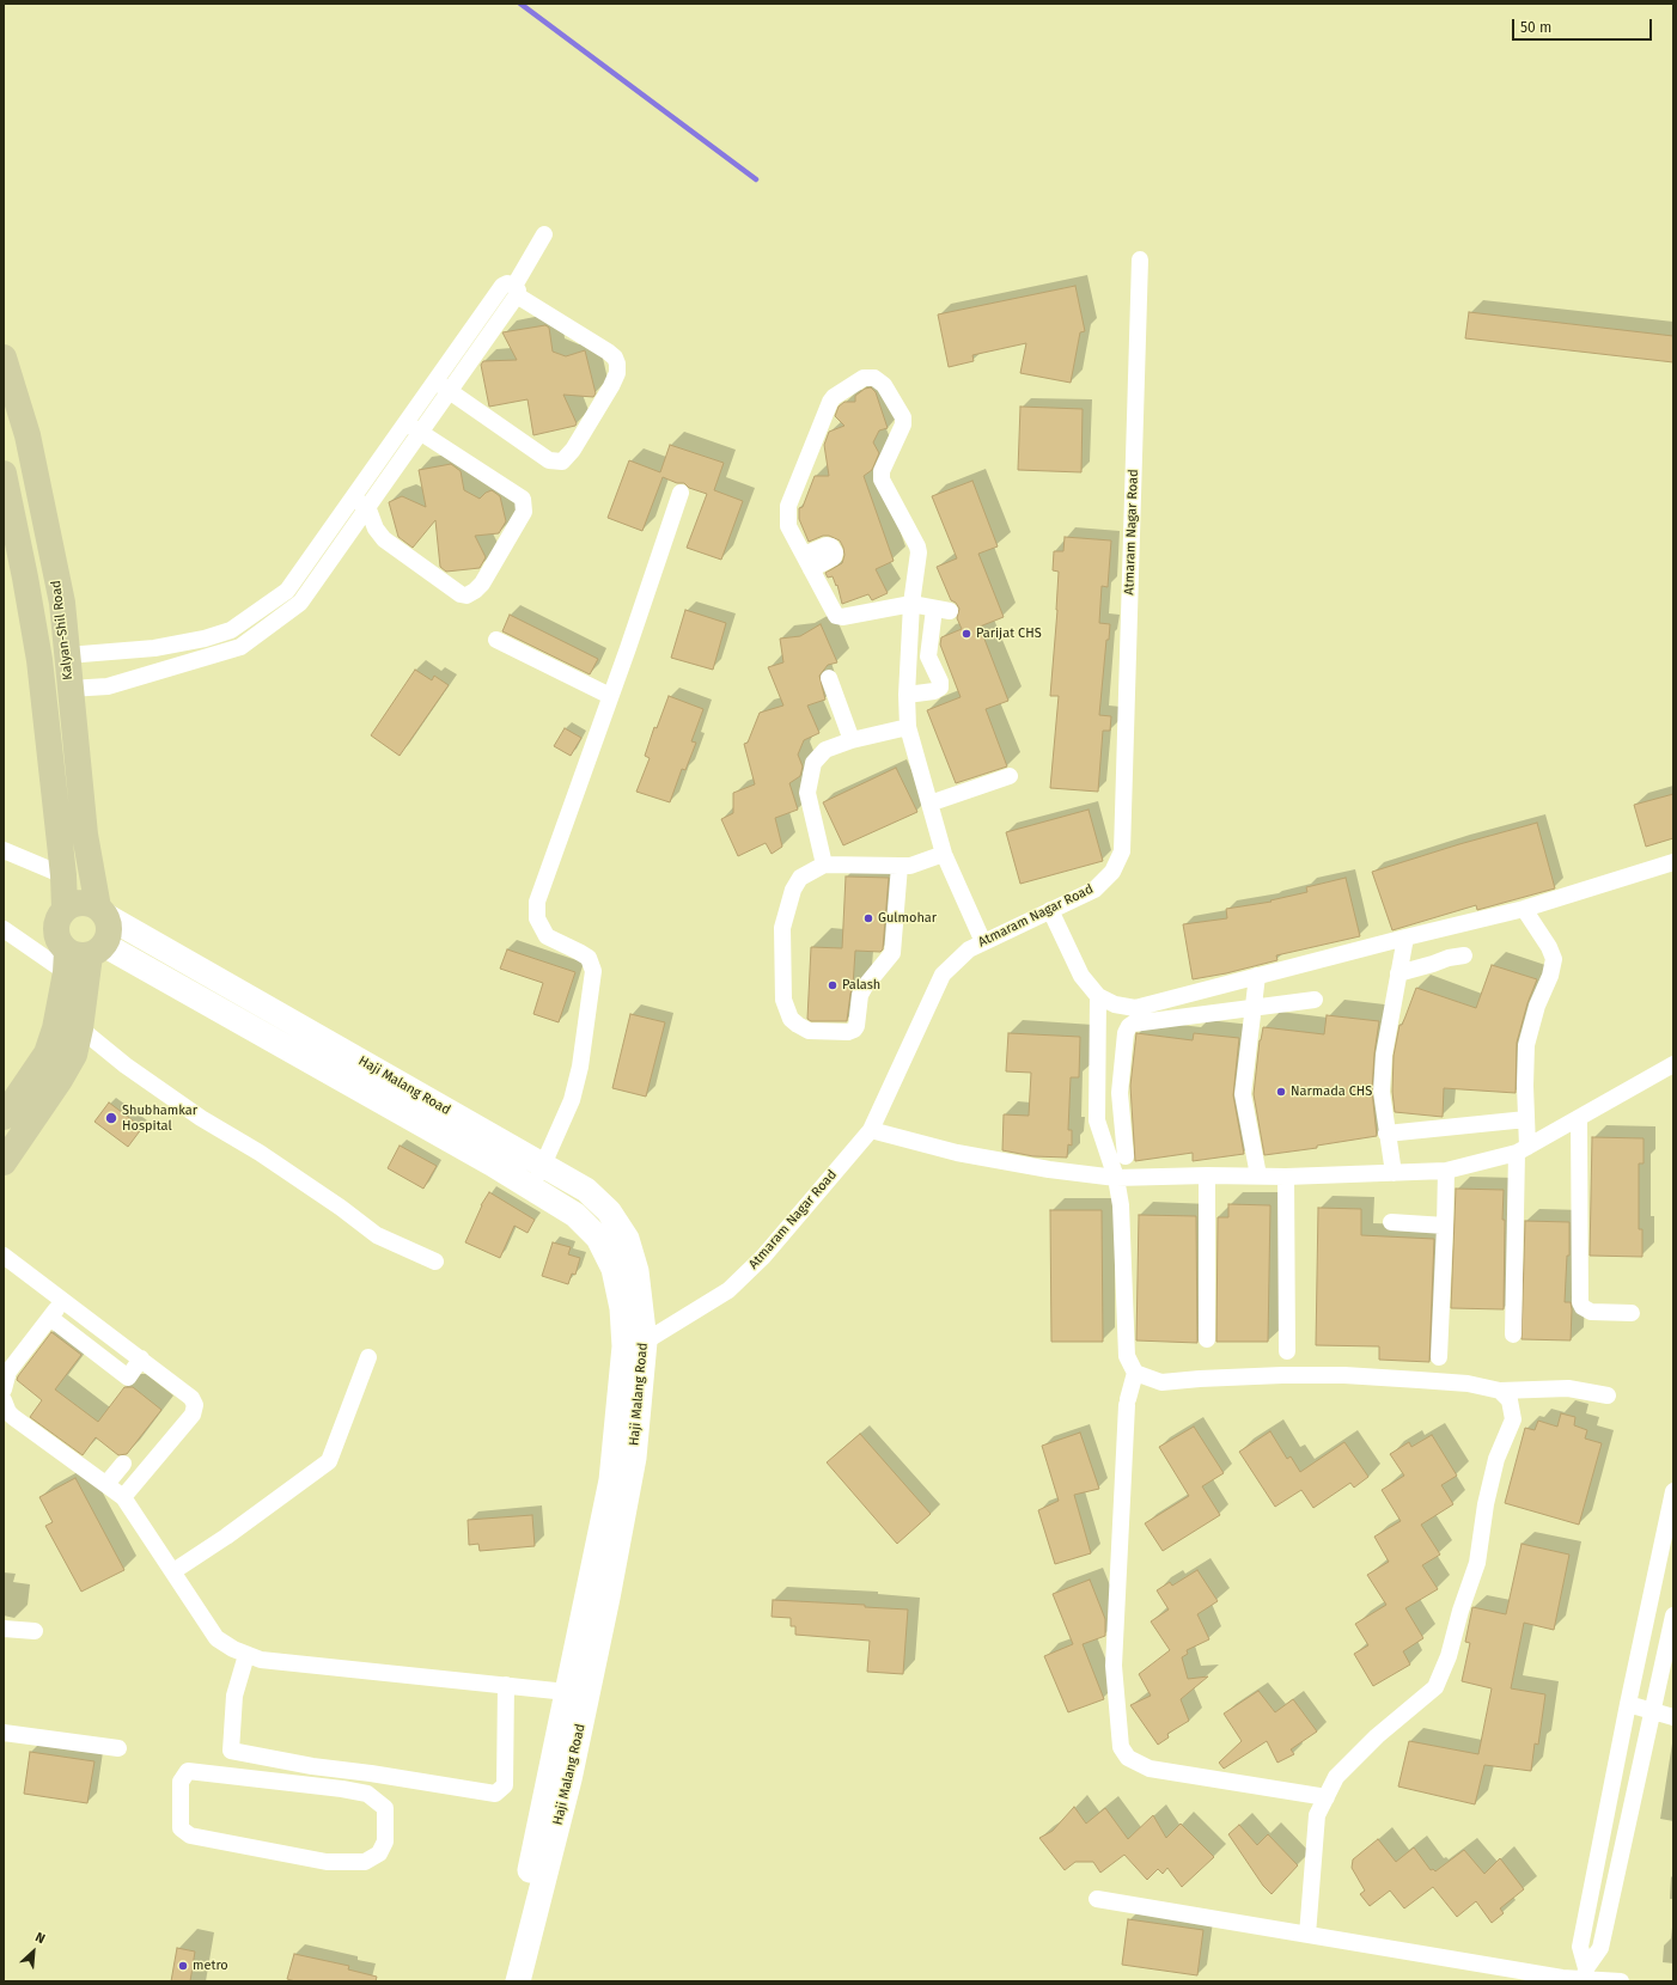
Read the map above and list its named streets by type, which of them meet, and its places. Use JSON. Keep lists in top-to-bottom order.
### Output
{
  "streets": {
    "main road": ["Kalyan-Shil Road", "Haji Malang Road"],
    "street": ["Atmaram Nagar Road"]
  },
  "crossings": [
    ["Atmaram Nagar Road", "Haji Malang Road"],
    ["Kalyan-Shil Road", "Haji Malang Road"]
  ],
  "places": [
    "Parijat CHS",
    "Gulmohar",
    "Palash",
    "Narmada CHS",
    "Shubhamkar Hospital",
    "metro"
  ],
  "scale_bar": "50 m",
  "north": "top right"
}
